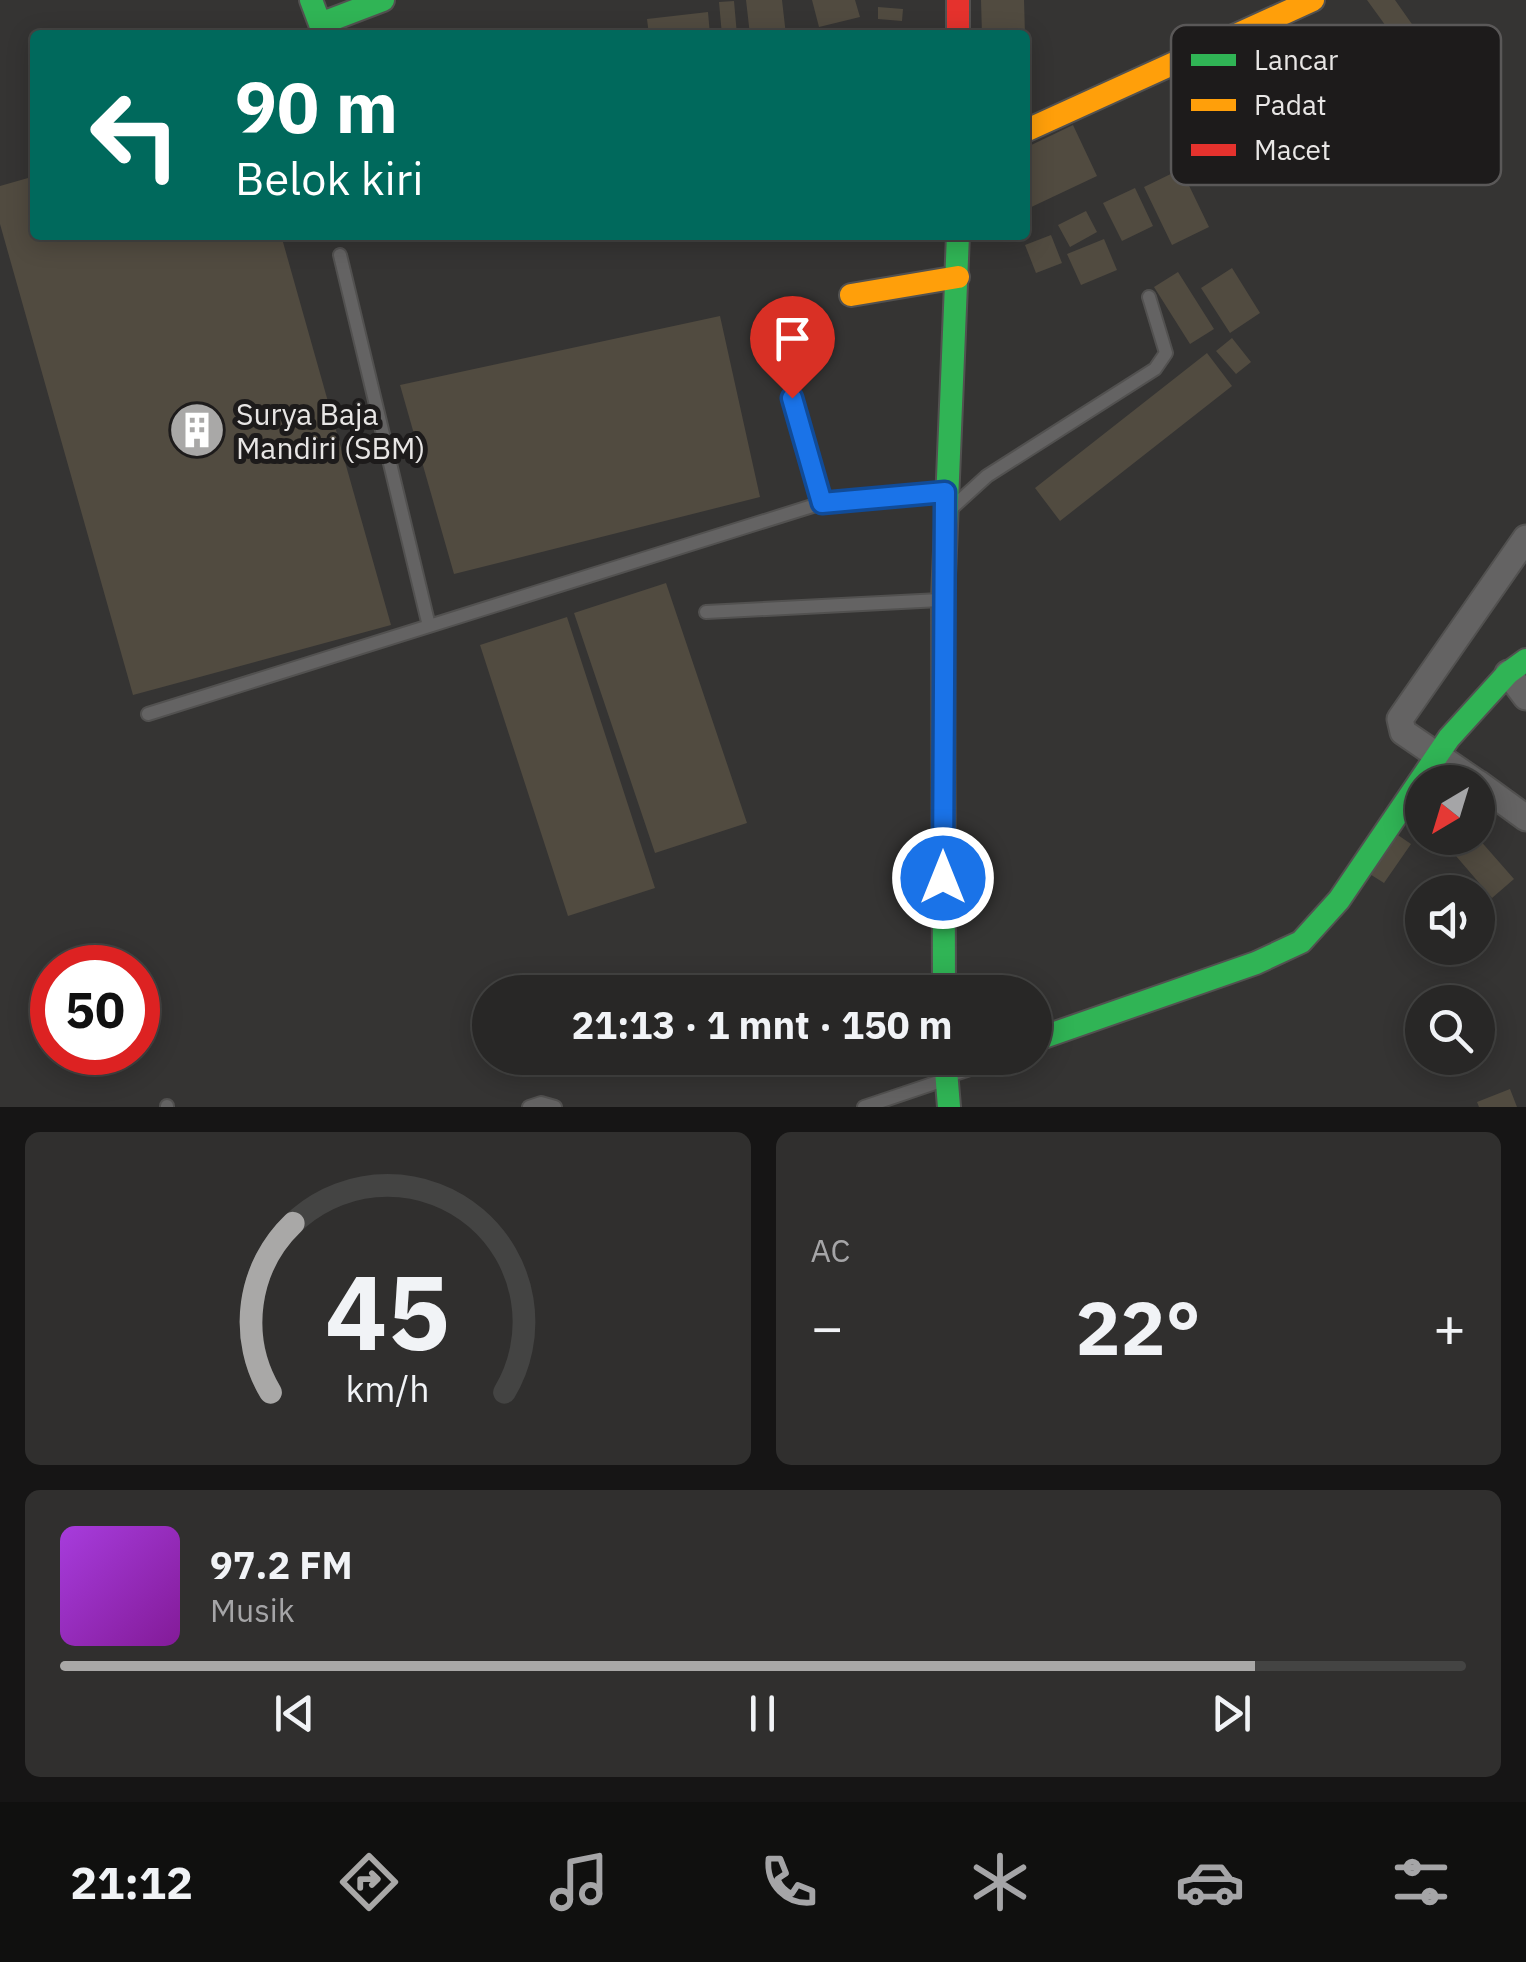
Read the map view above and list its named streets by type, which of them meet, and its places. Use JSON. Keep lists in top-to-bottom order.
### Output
{
  "places": {
    "building": ["Surya Baja Mandiri (SBM)"]
  },
  "legend": ["Lancar", "Padat", "Macet"],
  "north": "bottom left",
  "page": {
    "turn": ["90 m", "Belok kiri"],
    "limit": "50",
    "trip": "21:13 · 1 mnt · 150 m",
    "tile": "AC",
    "heat": ["−", "22°", "+"],
    "song": ["97.2 FM", "Musik"],
    "tabs": "21:12",
    "gauge": ["45", "km/h"]
  }
}
